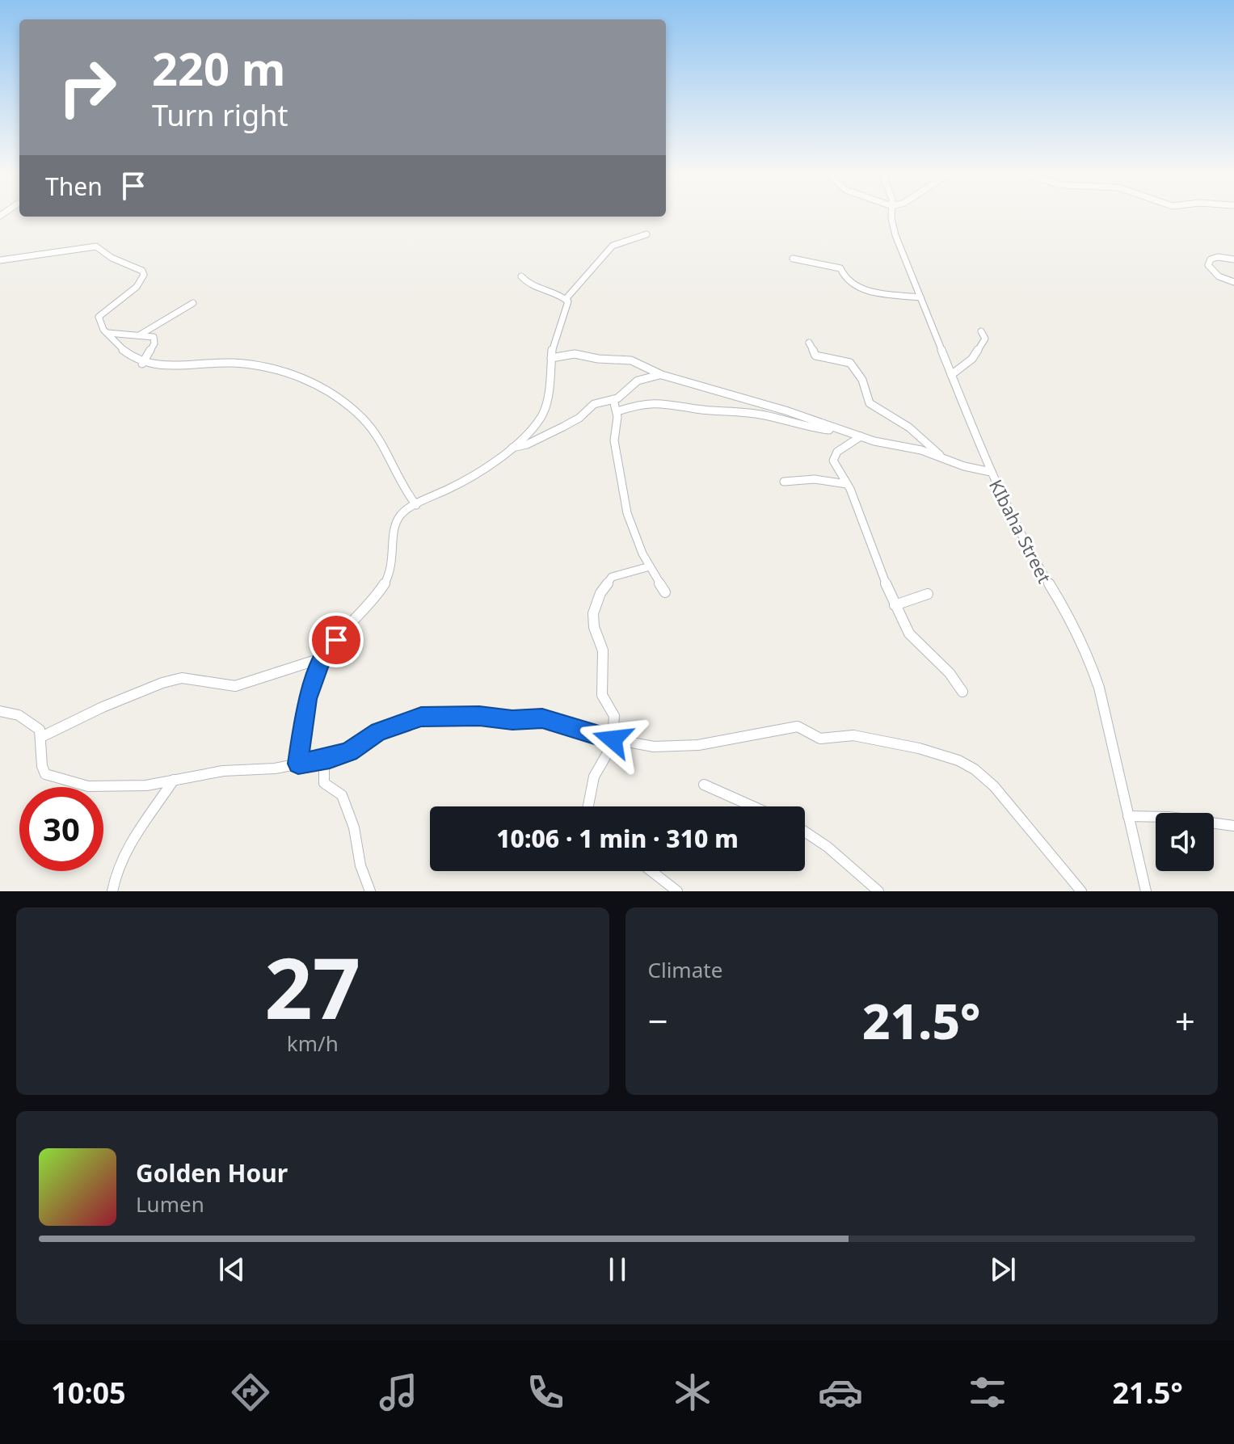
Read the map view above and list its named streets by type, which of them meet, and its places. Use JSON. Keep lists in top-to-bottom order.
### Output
{
  "streets": {
    "street": ["KIbaha Street"]
  },
  "page": {
    "turn": ["220 m", "Turn right"],
    "then": "Then",
    "limit": "30",
    "trip": "10:06 · 1 min · 310 m",
    "tile": [
      ["27", "km/h"],
      "Climate"
    ],
    "heat": ["−", "21.5°", "+"],
    "song": ["Golden Hour", "Lumen"],
    "tabs": ["10:05", "21.5°"]
  }
}
